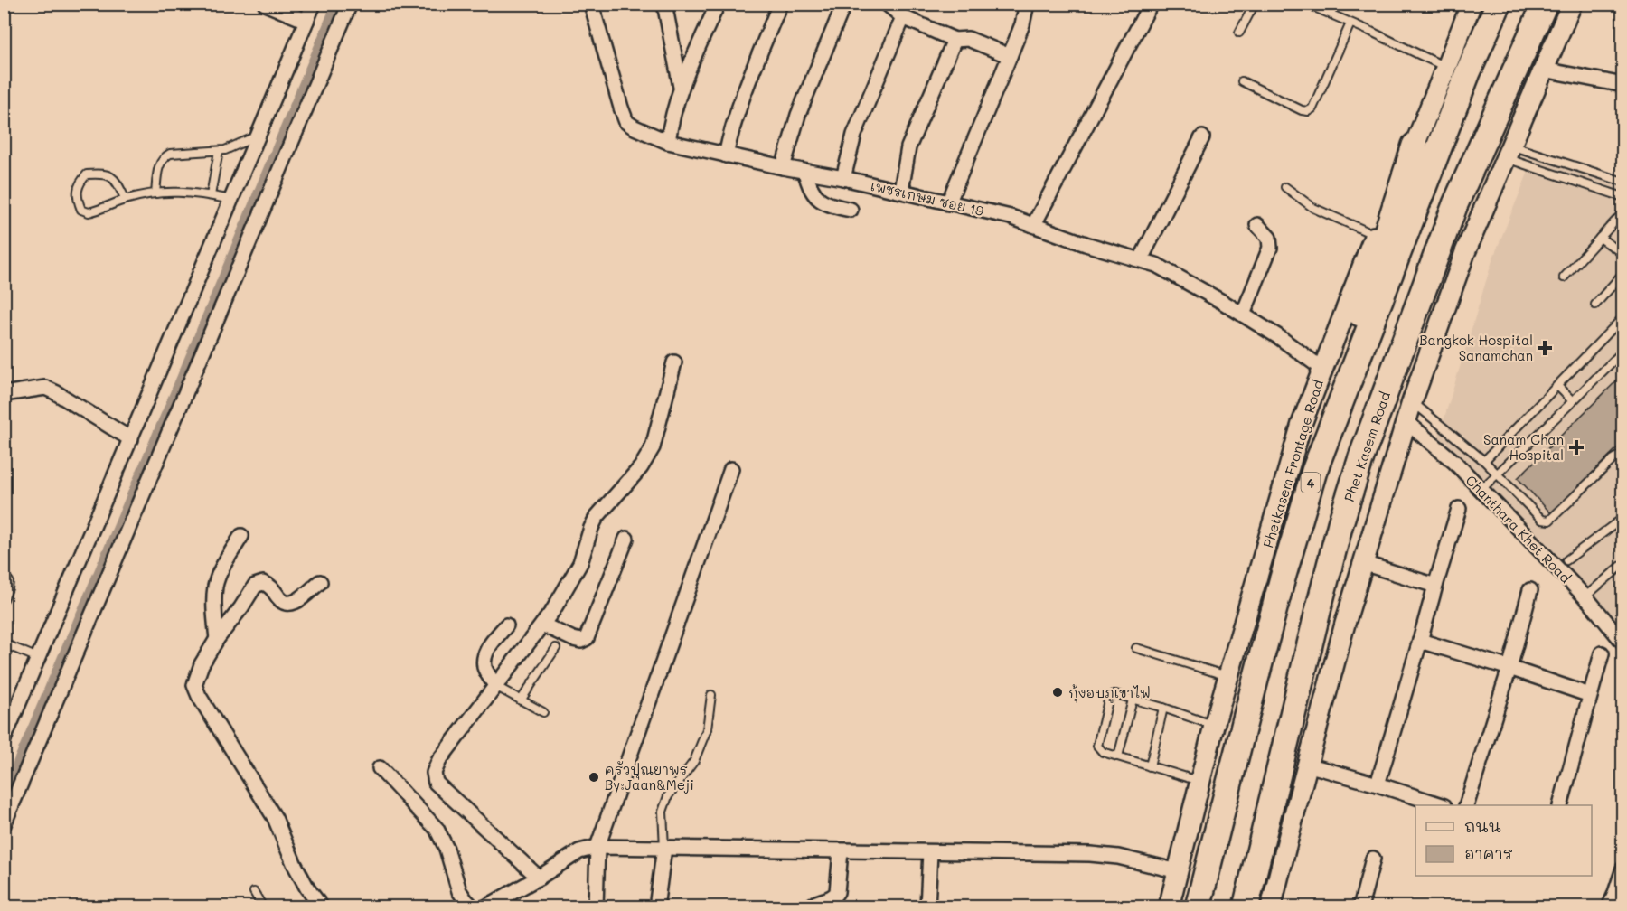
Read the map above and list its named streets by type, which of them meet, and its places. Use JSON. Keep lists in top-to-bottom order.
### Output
{
  "streets": {
    "highway": ["Phet Kasem Road", "4"],
    "main road": ["Phetkasem Frontage Road"],
    "street": ["เพชรเกษม ซอย 19", "Chanthara Khet Road"]
  },
  "crossings": [
    ["เพชรเกษม ซอย 19", "Phetkasem Frontage Road"]
  ],
  "places": {
    "health": ["Bangkok Hospital Sanamchan", "Sanam Chan Hospital"],
    "other": ["กุ้งอบภูเขาไฟ", "ครัวปุณยาพร By:Jaan&Meji"]
  },
  "legend": ["ถนน", "อาคาร"]
}
